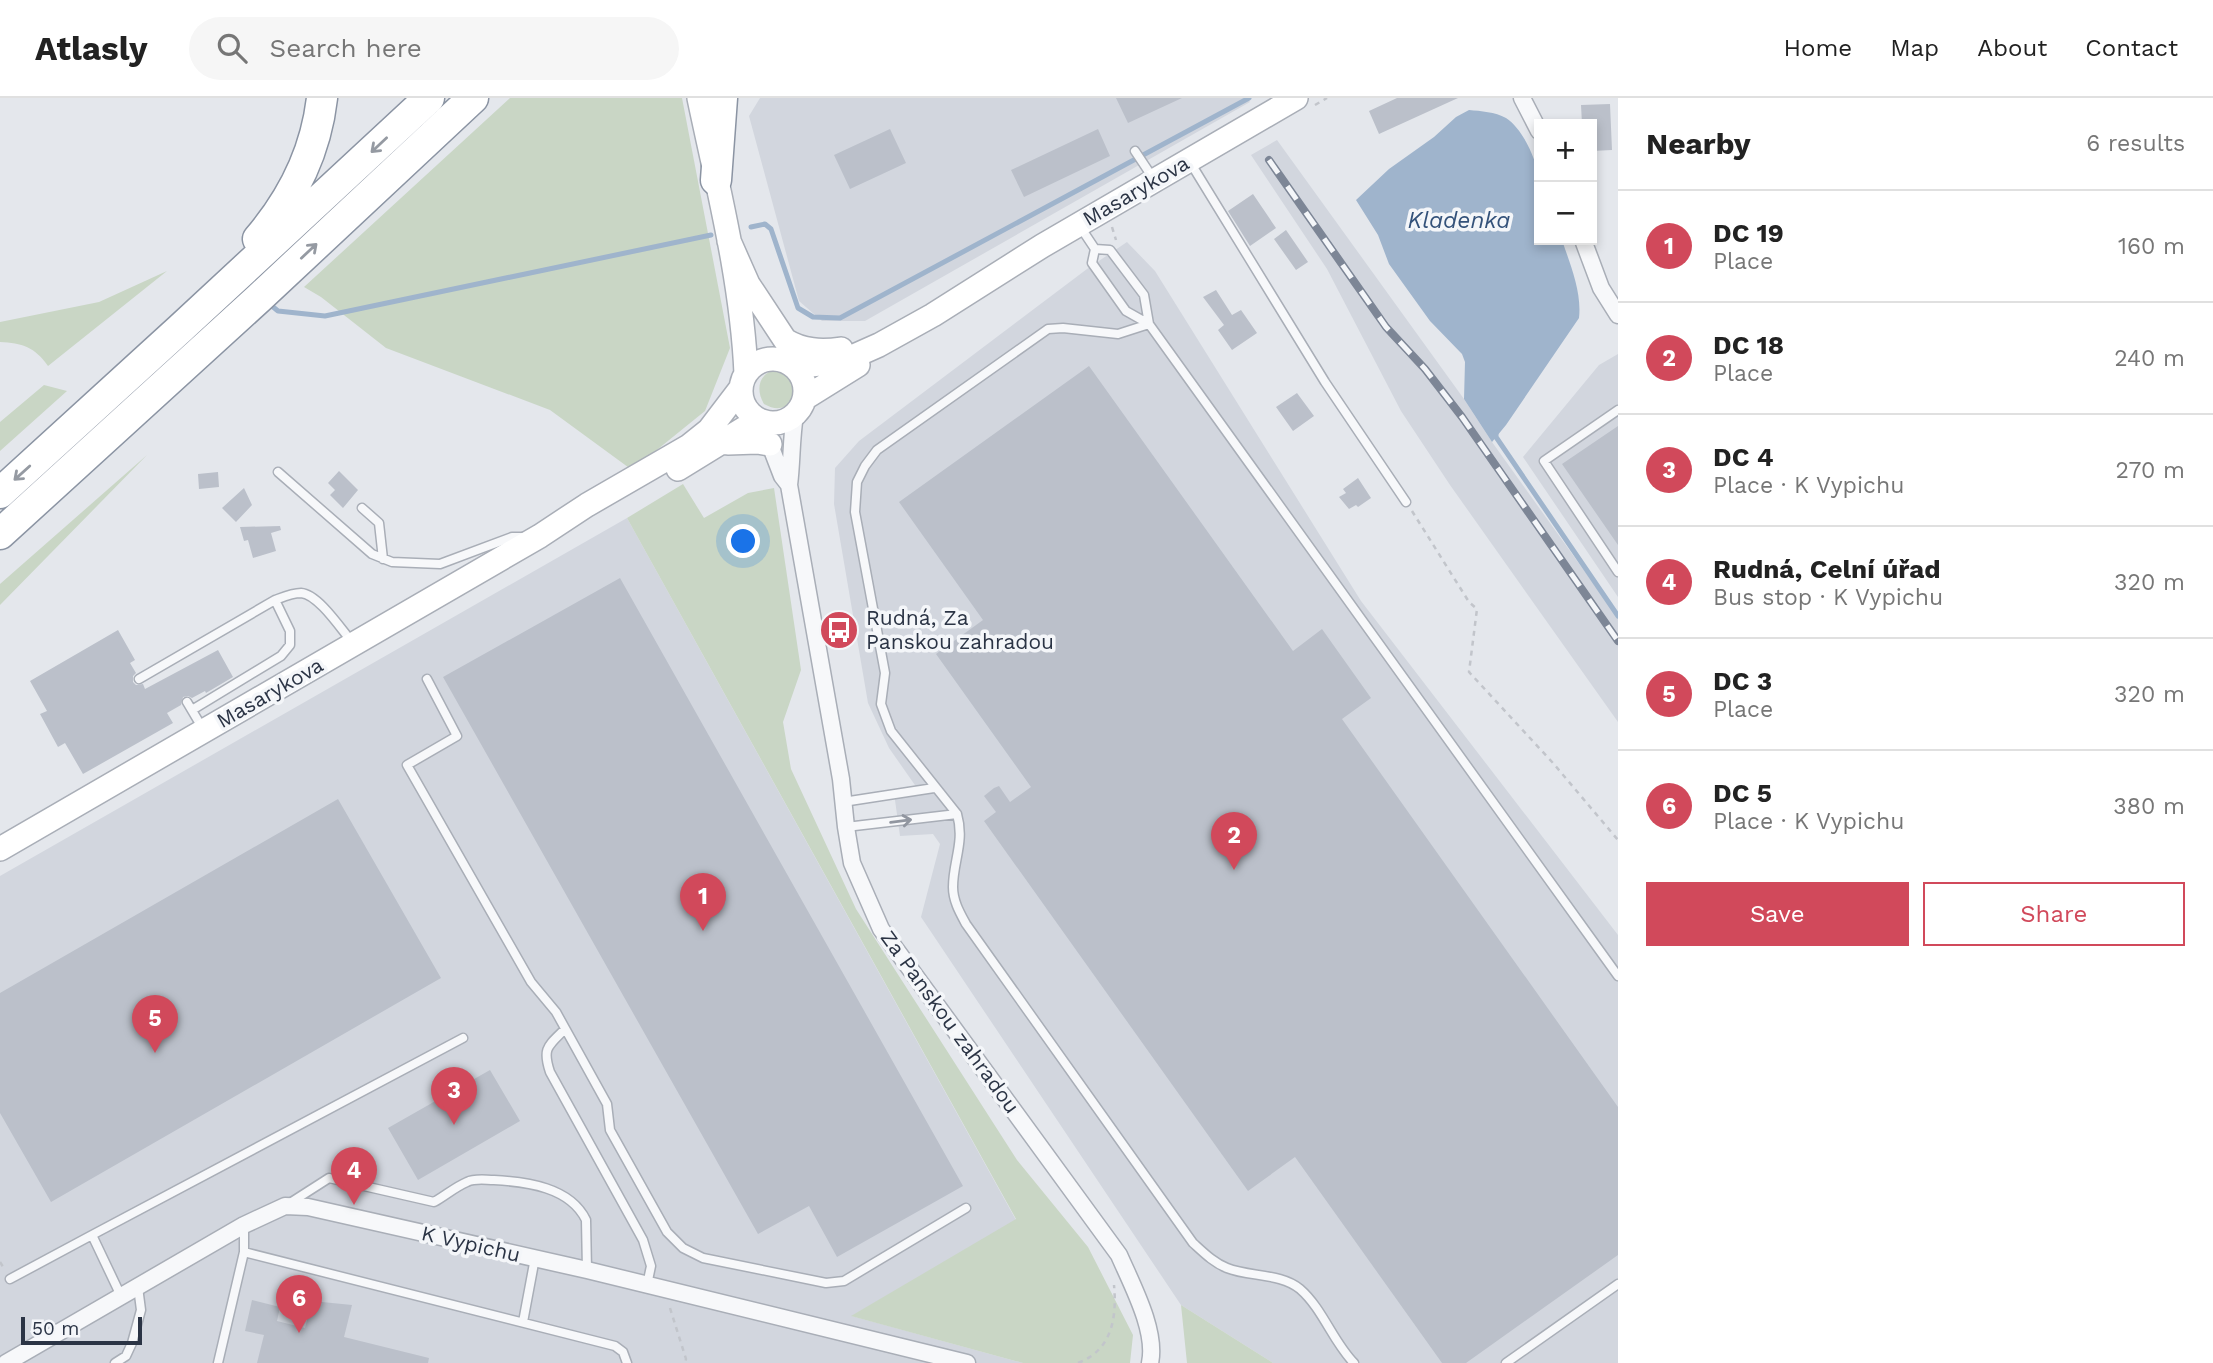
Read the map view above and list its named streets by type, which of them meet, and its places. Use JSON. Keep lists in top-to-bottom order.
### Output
{
  "streets": {
    "main road": ["Masarykova"],
    "street": ["Za Panskou zahradou", "K Vypichu"]
  },
  "crossings": [
    ["Masarykova", "Za Panskou zahradou"]
  ],
  "water": ["Kladenka"],
  "places": {
    "bus stop": ["Rudná, Za Panskou zahradou"]
  },
  "scale_bar": "50 m",
  "page": {
    "header": "Atlasly",
    "search": "Search here",
    "nav": [
      "Home",
      "Map",
      "About",
      "Contact"
    ],
    "heading": ["Nearby", "6 results"],
    "map_buttons": ["+", "−"],
    "list": [
      {
        "mark": "1",
        "name": "DC 19",
        "note": "Place",
        "value": "160 m"
      },
      {
        "mark": "2",
        "name": "DC 18",
        "note": "Place",
        "value": "240 m"
      },
      {
        "mark": "3",
        "name": "DC 4",
        "note": "Place · K Vypichu",
        "value": "270 m"
      },
      {
        "mark": "4",
        "name": "Rudná, Celní úřad",
        "note": "Bus stop · K Vypichu",
        "value": "320 m"
      },
      {
        "mark": "5",
        "name": "DC 3",
        "note": "Place",
        "value": "320 m"
      },
      {
        "mark": "6",
        "name": "DC 5",
        "note": "Place · K Vypichu",
        "value": "380 m"
      }
    ],
    "pins": [
      "2",
      "1",
      "5",
      "3",
      "4",
      "6"
    ],
    "buttons": ["Save", "Share"],
    "scale": "50 m"
  }
}
